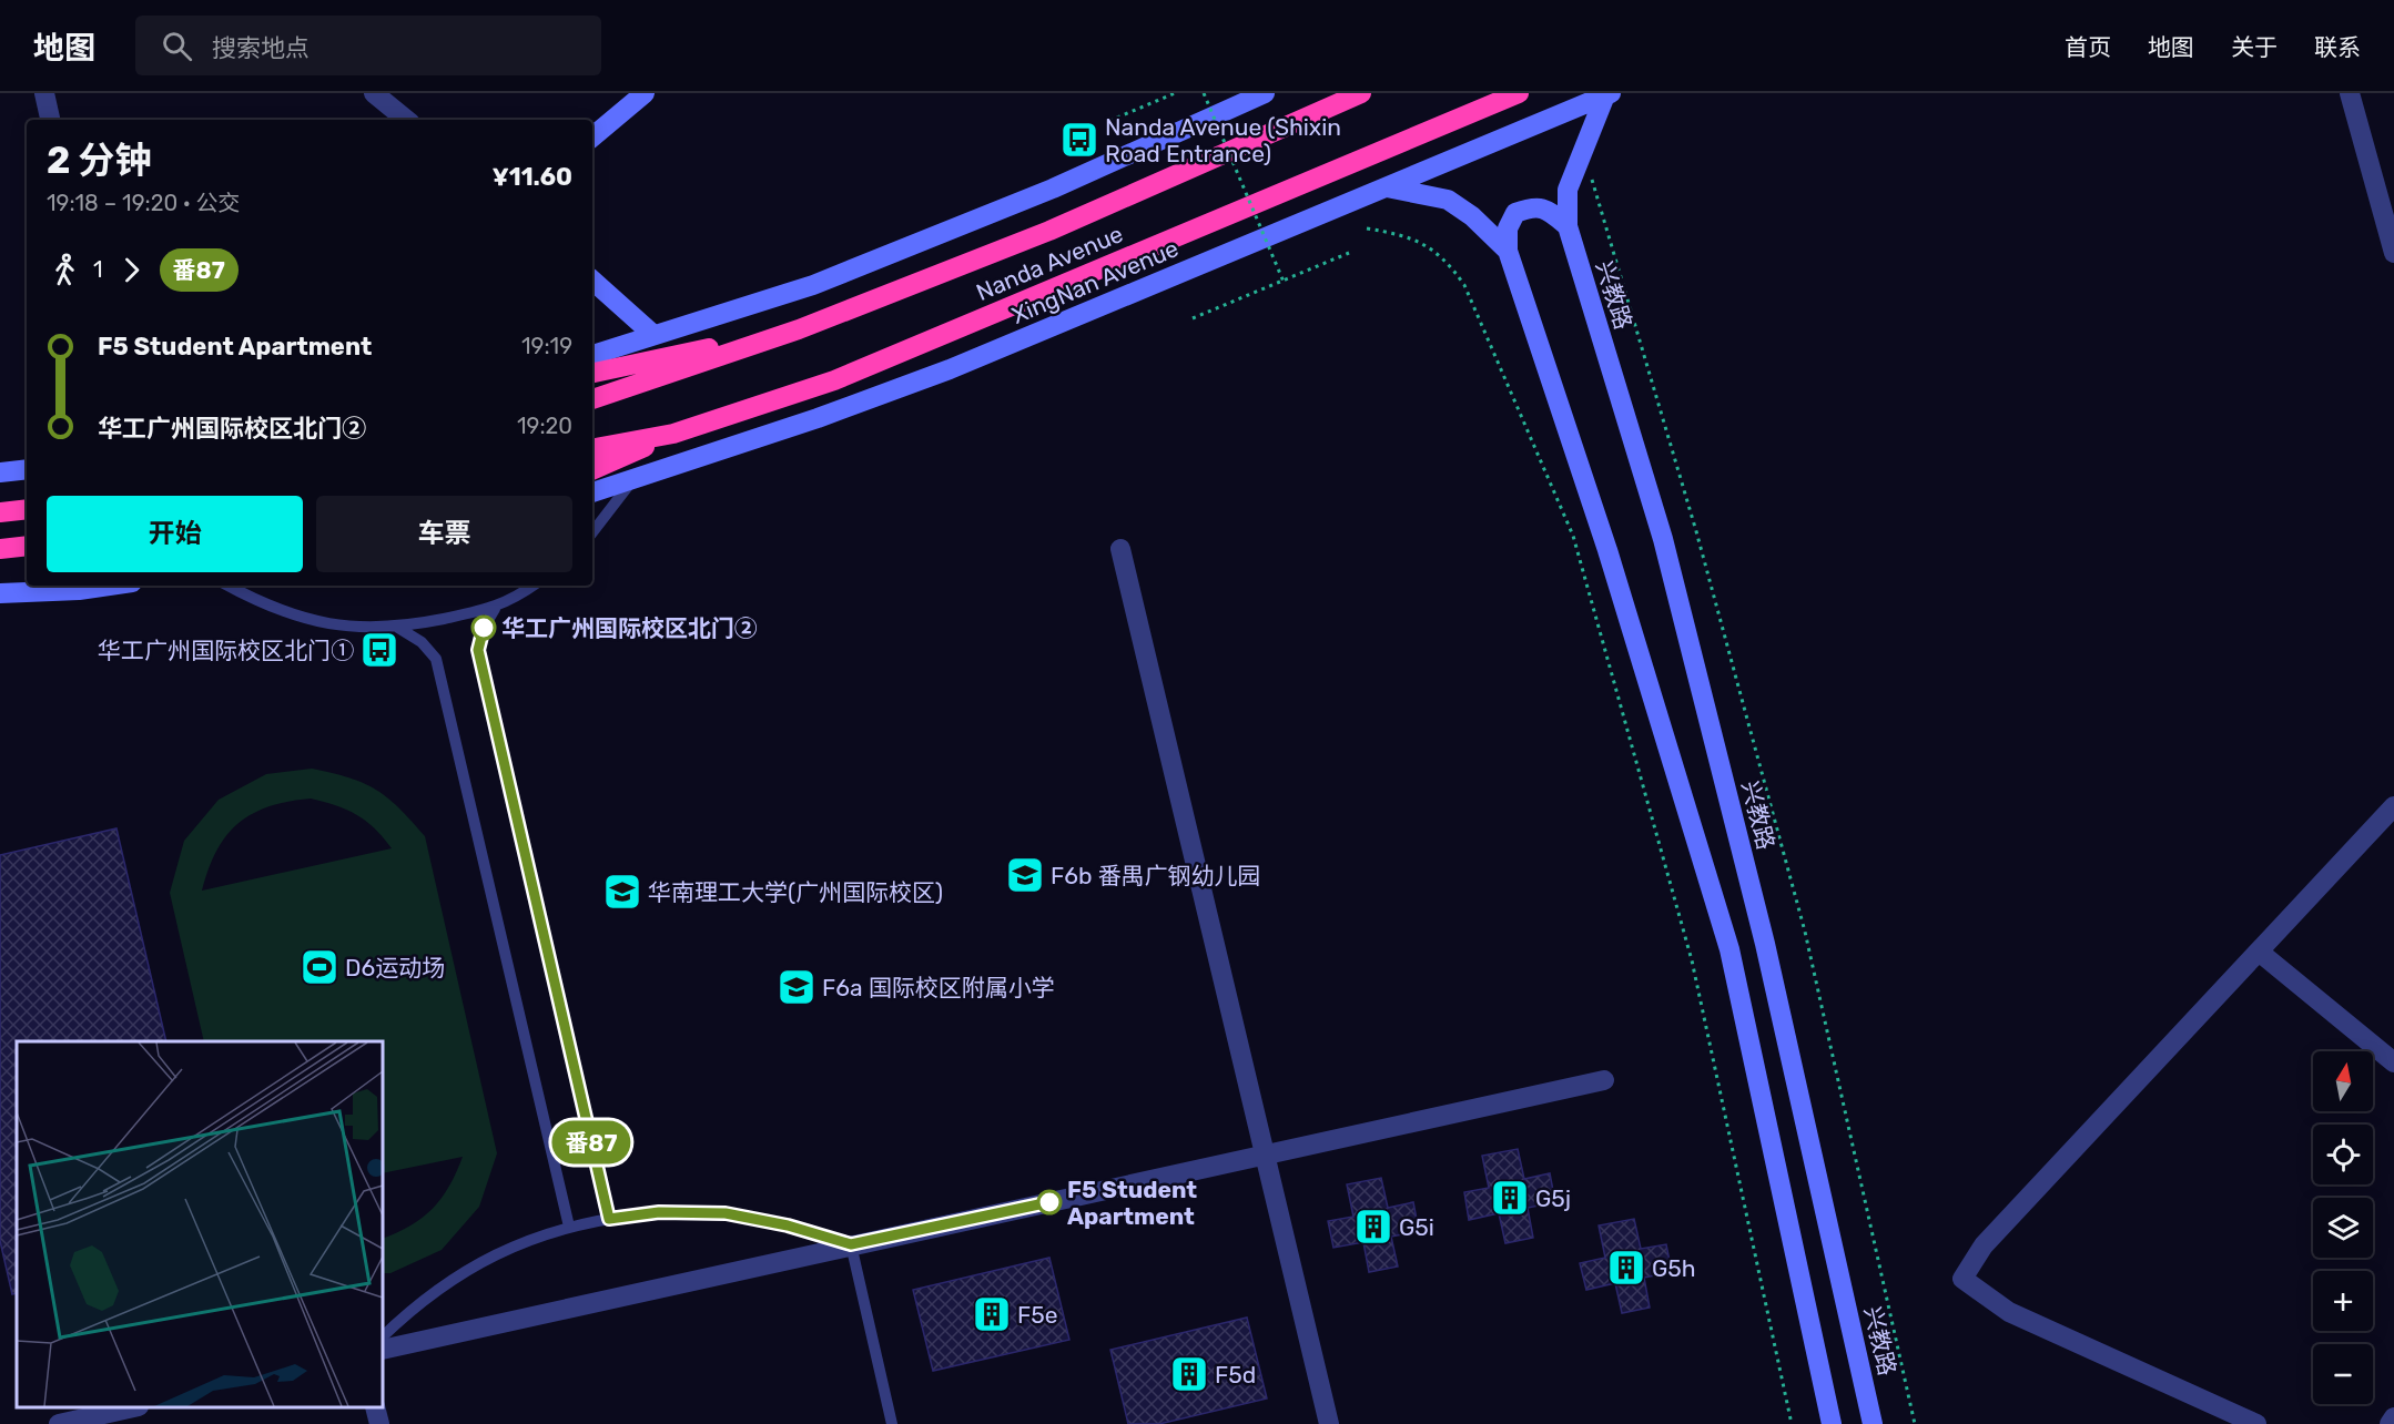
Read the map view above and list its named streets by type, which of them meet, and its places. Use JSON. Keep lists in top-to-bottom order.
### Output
{
  "streets": {
    "highway": ["Nanda Avenue"],
    "street": ["XingNan Avenue", "兴教路"]
  },
  "crossings": [
    ["XingNan Avenue", "兴教路"]
  ],
  "places": {
    "bus stop": ["Nanda Avenue (Shixin Road Entrance)", "华工广州国际校区北门①"],
    "other": ["华工广州国际校区北门②", "F5 Student Apartment"],
    "school or university": ["F6b 番禺广钢幼儿园", "华南理工大学(广州国际校区)", "F6a 国际校区附属小学"],
    "sports": ["D6运动场"],
    "building": [
      "G5j",
      "G5i",
      "G5h",
      "F5e",
      "F5d"
    ]
  },
  "lines": ["bus line 番87"],
  "north": "top",
  "page": {
    "header": "地图",
    "search": "搜索地点",
    "nav": [
      "首页",
      "地图",
      "关于",
      "联系"
    ],
    "on_map": "番87",
    "heading": ["2 分钟", "19:18 – 19:20 · 公交", "¥11.60"],
    "legs": ["1", "番87"],
    "list": [
      {
        "name": "F5 Student Apartment",
        "value": "19:19"
      },
      {
        "name": "华工广州国际校区北门②",
        "value": "19:20"
      }
    ],
    "buttons": ["开始", "车票"],
    "map_buttons": ["+", "−"]
  }
}
